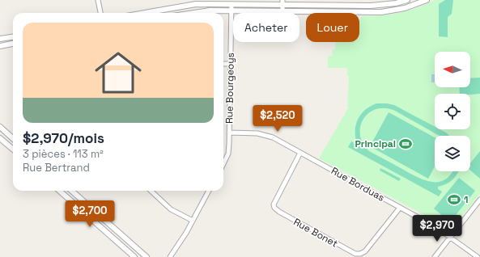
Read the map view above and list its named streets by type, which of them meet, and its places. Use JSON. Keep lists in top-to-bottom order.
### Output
{
  "streets": {
    "street": ["Rue Bourgeoys", "Rue Borduas", "Rue Bonet"]
  },
  "crossings": [
    ["Rue Bourgeoys", "Rue Borduas"],
    ["Rue Borduas", "Rue Bonet"]
  ],
  "places": {
    "sports": ["Principal", "1"]
  },
  "north": "left",
  "page": {
    "chip": ["Acheter", "Louer"],
    "list": [
      {
        "name": "$2,970/mois",
        "note": "3 pièces · 113 m² · Rue Bertrand"
      }
    ],
    "price": ["$2,520", "$2,700", "$2,970"]
  }
}
